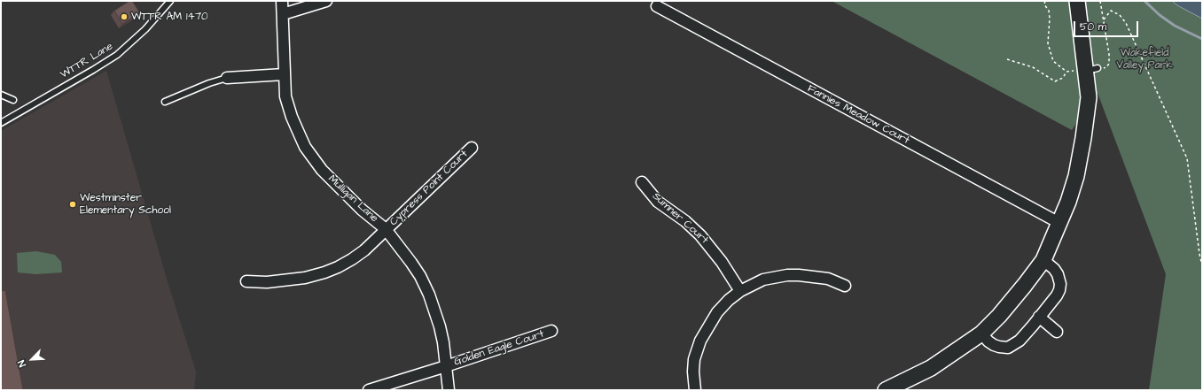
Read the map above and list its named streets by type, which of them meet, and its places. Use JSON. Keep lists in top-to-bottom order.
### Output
{
  "streets": {
    "street": [
      "Fannies Meadow Court",
      "Cypress Point Court",
      "Mulligan Lane",
      "Sumner Court",
      "Golden Eagle Court"
    ],
    "lane": ["WTTR Lane"]
  },
  "crossings": [
    ["Cypress Point Court", "Mulligan Lane"],
    ["Mulligan Lane", "Golden Eagle Court"]
  ],
  "parks": ["Wakefield Valley Park"],
  "places": ["WTTR AM 1470", "Westminster Elementary School"],
  "scale_bar": "50 m",
  "north": "bottom left"
}
